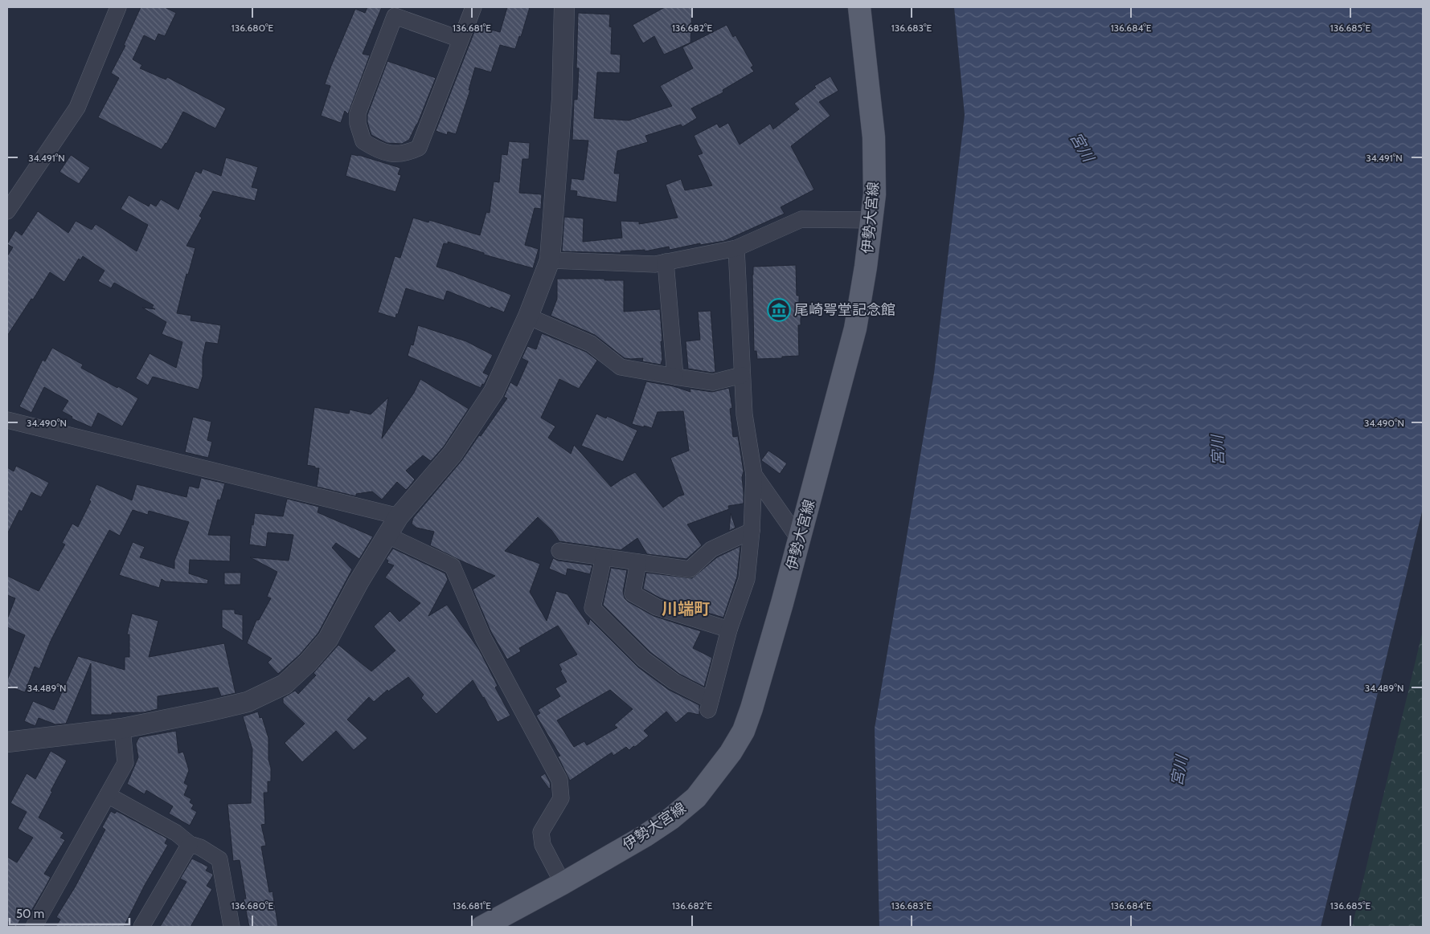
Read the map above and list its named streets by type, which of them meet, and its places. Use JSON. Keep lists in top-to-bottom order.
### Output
{
  "streets": {
    "main road": ["伊勢大宮線"]
  },
  "districts": ["川端町"],
  "water": ["宮川"],
  "places": {
    "museum": ["尾崎咢堂記念館"]
  },
  "scale_bar": "50 m",
  "coordinates": [
    "136.680°E",
    "136.681°E",
    "136.682°E",
    "136.683°E",
    "136.684°E",
    "136.685°E",
    "34.491°N",
    "34.490°N",
    "34.489°N"
  ]
}
